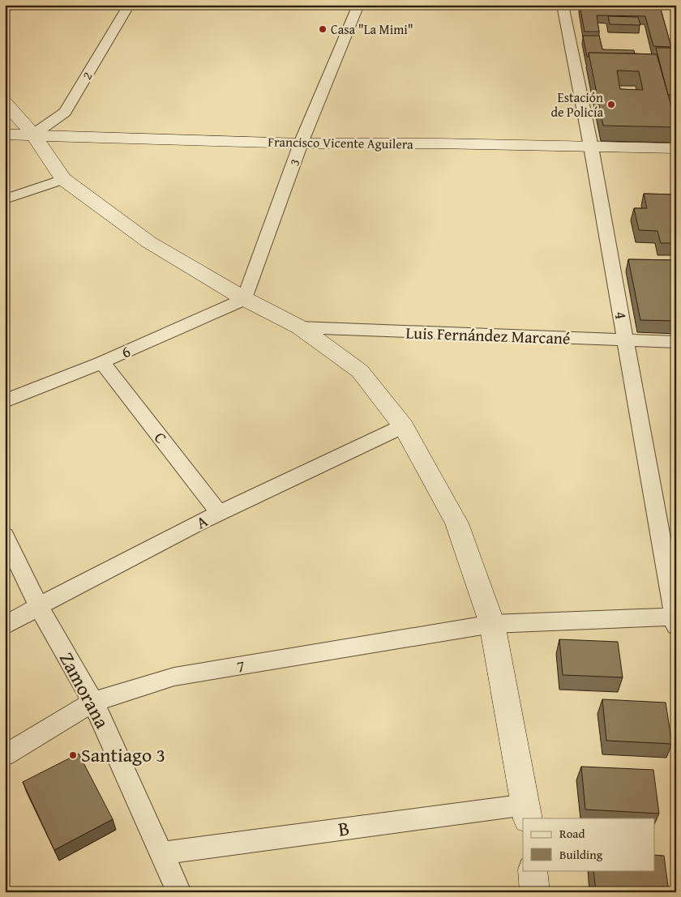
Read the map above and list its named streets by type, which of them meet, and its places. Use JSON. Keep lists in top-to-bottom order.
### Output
{
  "streets": {
    "main road": ["Francisco Vicente Aguilera"],
    "street": [
      "2",
      "3",
      "4",
      "Luis Fernández Marcané",
      "6",
      "C",
      "A",
      "7",
      "Zamorana",
      "B"
    ]
  },
  "crossings": [
    ["2", "Francisco Vicente Aguilera"],
    ["Francisco Vicente Aguilera", "3"],
    ["Francisco Vicente Aguilera", "4"],
    ["3", "6"],
    ["4", "Luis Fernández Marcané"],
    ["4", "7"],
    ["6", "C"],
    ["C", "A"],
    ["A", "Zamorana"],
    ["7", "Zamorana"],
    ["Zamorana", "B"]
  ],
  "places": ["Casa \"La Mimi\"", "Estación de Policía", "Santiago 3"],
  "legend": ["Road", "Building"]
}
